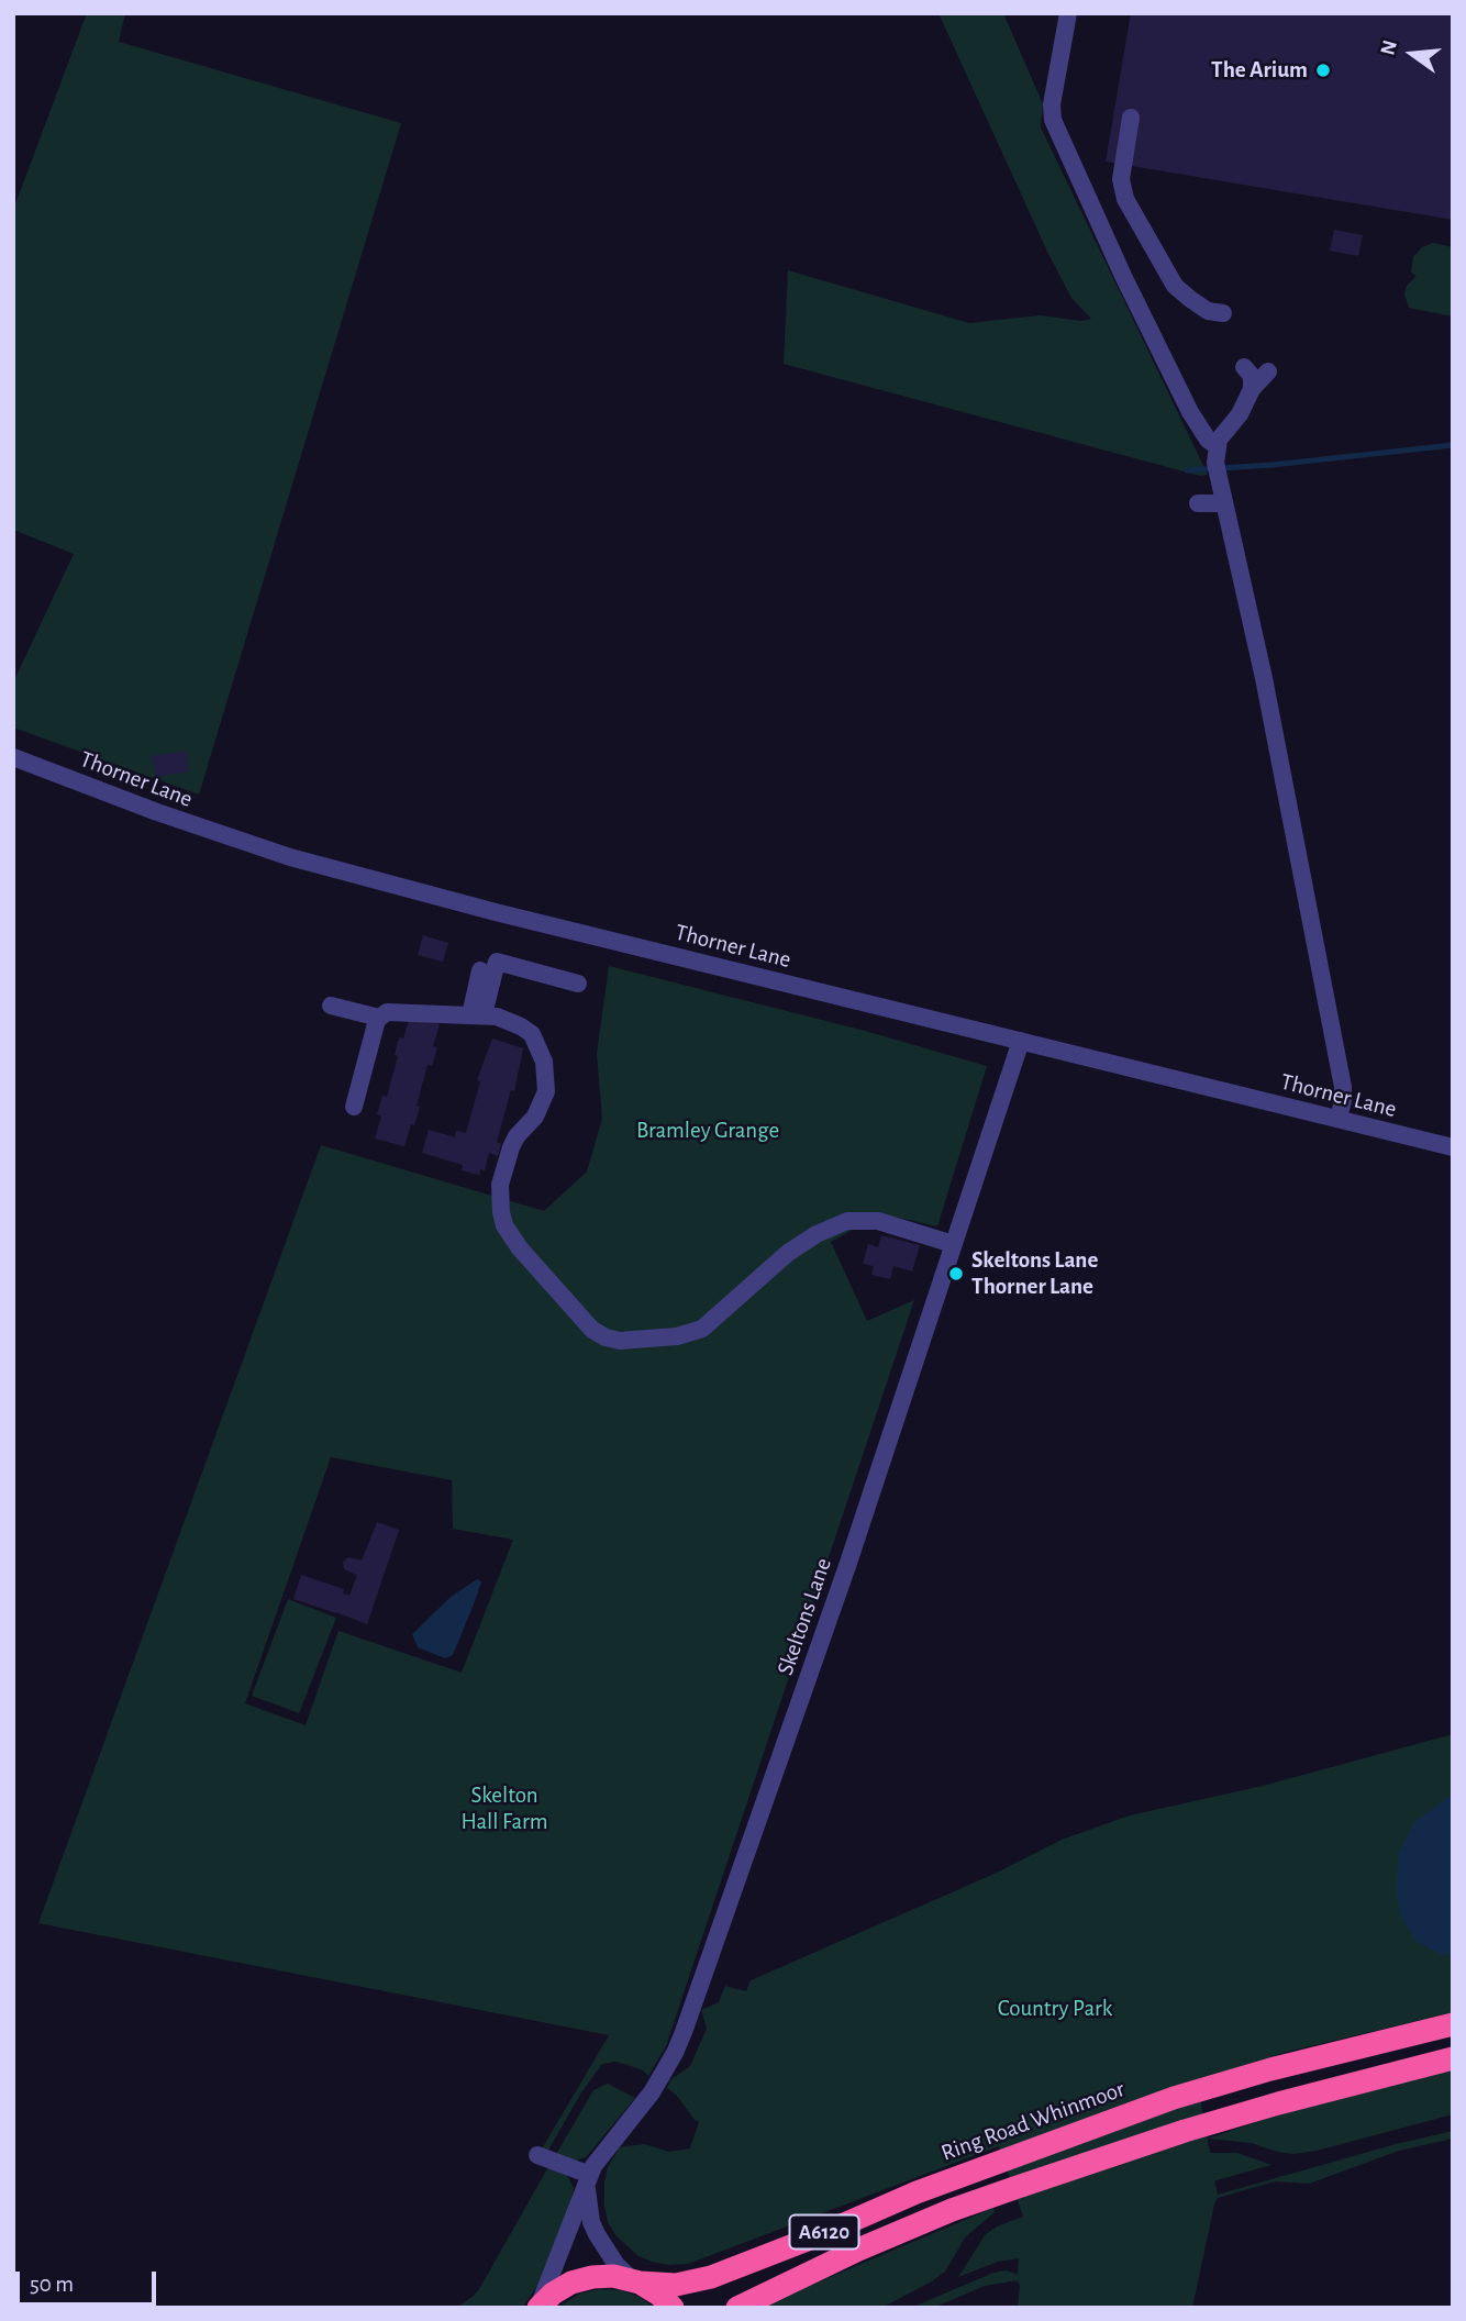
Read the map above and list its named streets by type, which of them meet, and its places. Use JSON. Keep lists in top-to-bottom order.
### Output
{
  "streets": {
    "highway": ["Ring Road Whinmoor", "A6120"],
    "street": ["Thorner Lane", "Skeltons Lane"]
  },
  "crossings": [
    ["Thorner Lane", "Skeltons Lane"],
    ["Skeltons Lane", "Ring Road Whinmoor"]
  ],
  "parks": ["Bramley Grange", "Skelton Hall Farm", "Country Park"],
  "places": ["The Arium", "Skeltons Lane Thorner Lane"],
  "scale_bar": "50 m",
  "north": "left"
}
